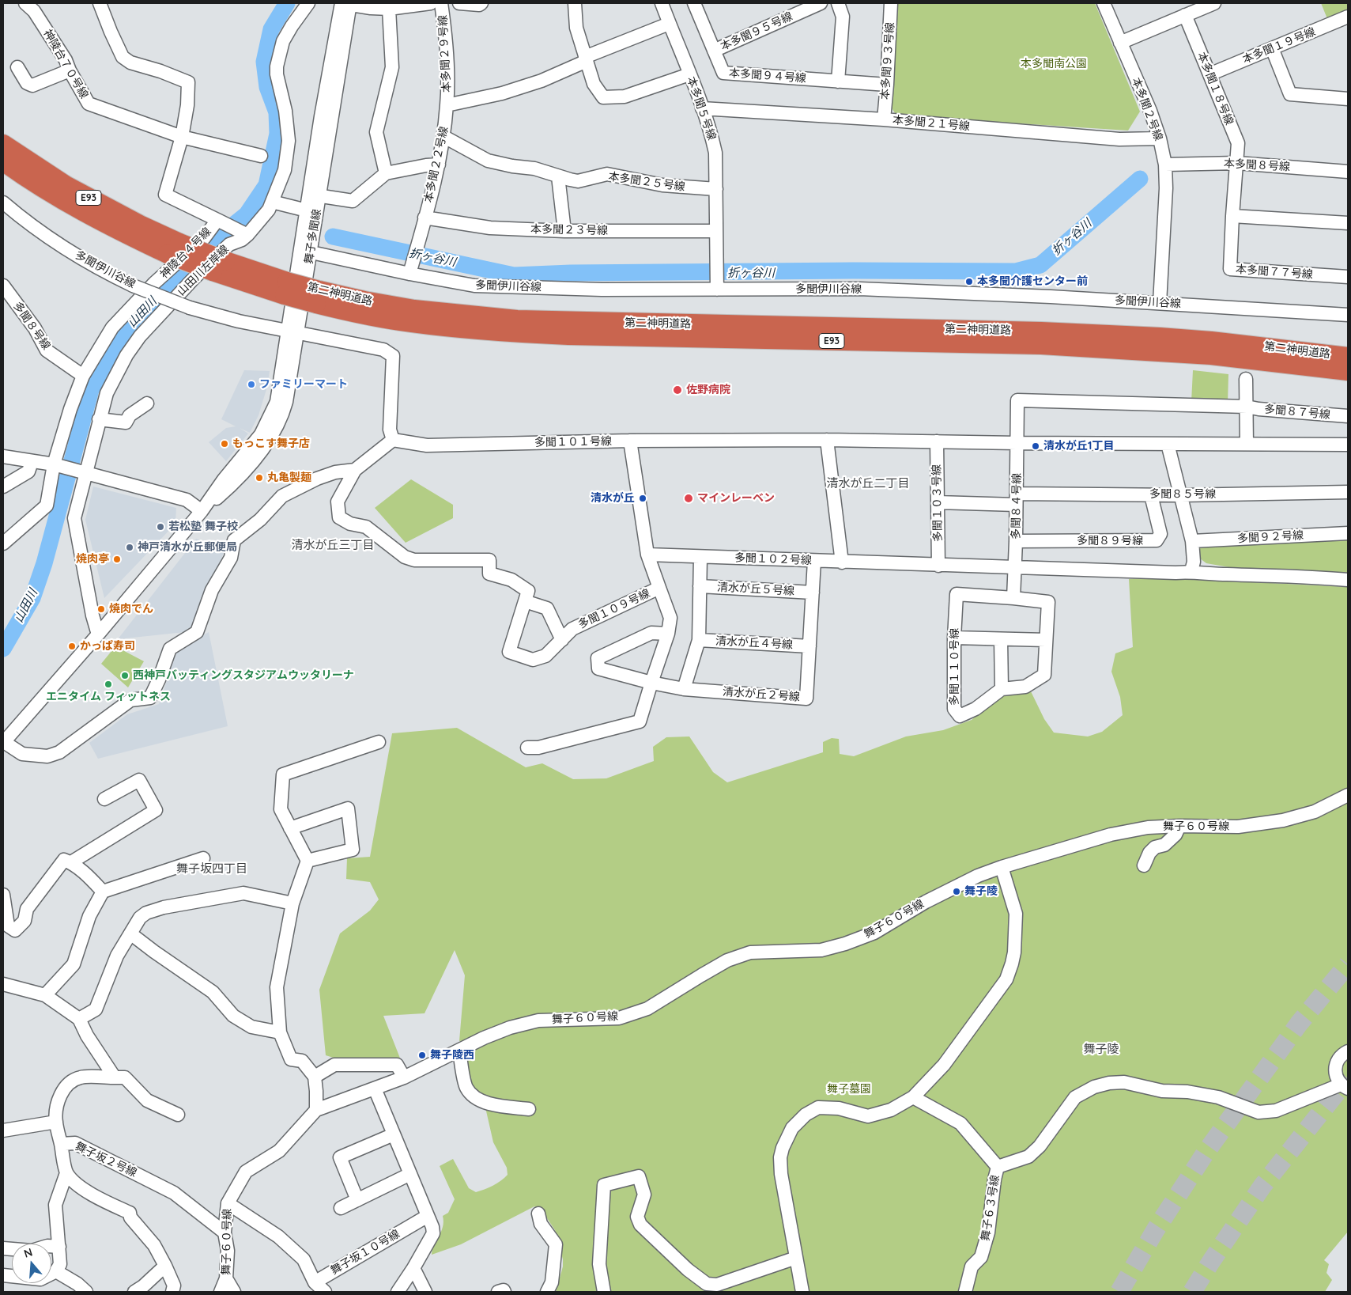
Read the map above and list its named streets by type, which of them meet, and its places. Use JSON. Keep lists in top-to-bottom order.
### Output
{
  "streets": {
    "highway": ["E93", "第二神明道路"],
    "street": [
      "本多聞９５号線",
      "本多聞１９号線",
      "本多聞２９号線",
      "本多聞９３号線",
      "神陵台７０号線",
      "本多聞９４号線",
      "本多聞１８号線",
      "本多聞５号線",
      "本多聞２号線",
      "本多聞２１号線",
      "本多聞２２号線",
      "本多聞８号線",
      "本多聞２５号線",
      "本多聞２３号線",
      "舞子多聞線",
      "神陵台４号線",
      "多聞伊川谷線",
      "山田川左岸線",
      "本多聞７７号線",
      "多聞８号線",
      "多聞８７号線",
      "多聞１０１号線",
      "多聞８５号線",
      "多聞１０３号線",
      "多聞８４号線",
      "多聞９２号線",
      "多聞８９号線",
      "多聞１０２号線",
      "清水が丘５号線",
      "多聞１０９号線",
      "清水が丘４号線",
      "多聞１１０号線",
      "清水が丘２号線",
      "舞子６０号線",
      "舞子坂２号線",
      "舞子６３号線",
      "舞子坂１０号線"
    ]
  },
  "crossings": [
    ["本多聞９５号線", "本多聞９４号線"],
    ["本多聞１９号線", "本多聞１８号線"],
    ["本多聞２９号線", "本多聞２２号線"],
    ["本多聞９３号線", "本多聞９４号線"],
    ["本多聞９３号線", "本多聞２１号線"],
    ["神陵台７０号線", "神陵台４号線"],
    ["本多聞１８号線", "本多聞８号線"],
    ["本多聞１８号線", "本多聞７７号線"],
    ["本多聞５号線", "本多聞２１号線"],
    ["本多聞５号線", "本多聞２５号線"],
    ["本多聞５号線", "本多聞２３号線"],
    ["本多聞５号線", "多聞伊川谷線"],
    ["本多聞２号線", "本多聞２１号線"],
    ["本多聞２号線", "本多聞８号線"],
    ["本多聞２号線", "多聞伊川谷線"],
    ["本多聞２２号線", "本多聞２５号線"],
    ["本多聞２２号線", "本多聞２３号線"],
    ["本多聞２２号線", "多聞伊川谷線"],
    ["本多聞８号線", "本多聞７７号線"],
    ["舞子多聞線", "多聞伊川谷線"],
    ["舞子多聞線", "山田川左岸線"],
    ["神陵台４号線", "多聞８号線"],
    ["多聞８７号線", "多聞１０１号線"],
    ["多聞８７号線", "多聞８４号線"],
    ["多聞１０１号線", "多聞１０３号線"],
    ["多聞１０１号線", "多聞８４号線"],
    ["多聞８５号線", "多聞１０３号線"],
    ["多聞８５号線", "多聞８４号線"],
    ["多聞８５号線", "多聞８９号線"],
    ["多聞１０３号線", "多聞１０２号線"],
    ["多聞８４号線", "多聞８９号線"],
    ["多聞８４号線", "多聞１０２号線"],
    ["多聞１０２号線", "多聞１０９号線"],
    ["多聞１０２号線", "清水が丘２号線"],
    ["清水が丘５号線", "清水が丘２号線"],
    ["清水が丘４号線", "清水が丘２号線"],
    ["舞子６０号線", "舞子坂２号線"]
  ],
  "districts": [
    "清水が丘二丁目",
    "清水が丘三丁目",
    "舞子坂四丁目",
    "舞子陵"
  ],
  "water": ["折ヶ谷川", "山田川"],
  "parks": ["本多聞南公園", "舞子墓園"],
  "places": [
    "本多聞介護センター前",
    "ファミリーマート",
    "佐野病院",
    "もっこす舞子店",
    "清水が丘1丁目",
    "丸亀製麺",
    "清水が丘",
    "マインレーベン",
    "若松塾 舞子校",
    "神戸清水が丘郵便局",
    "焼肉亭",
    "焼肉でん",
    "かっぱ寿司",
    "西神戸バッティングスタジアムウッタリーナ",
    "エニタイム フィットネス",
    "舞子陵",
    "舞子陵西"
  ],
  "north": "top"
}
